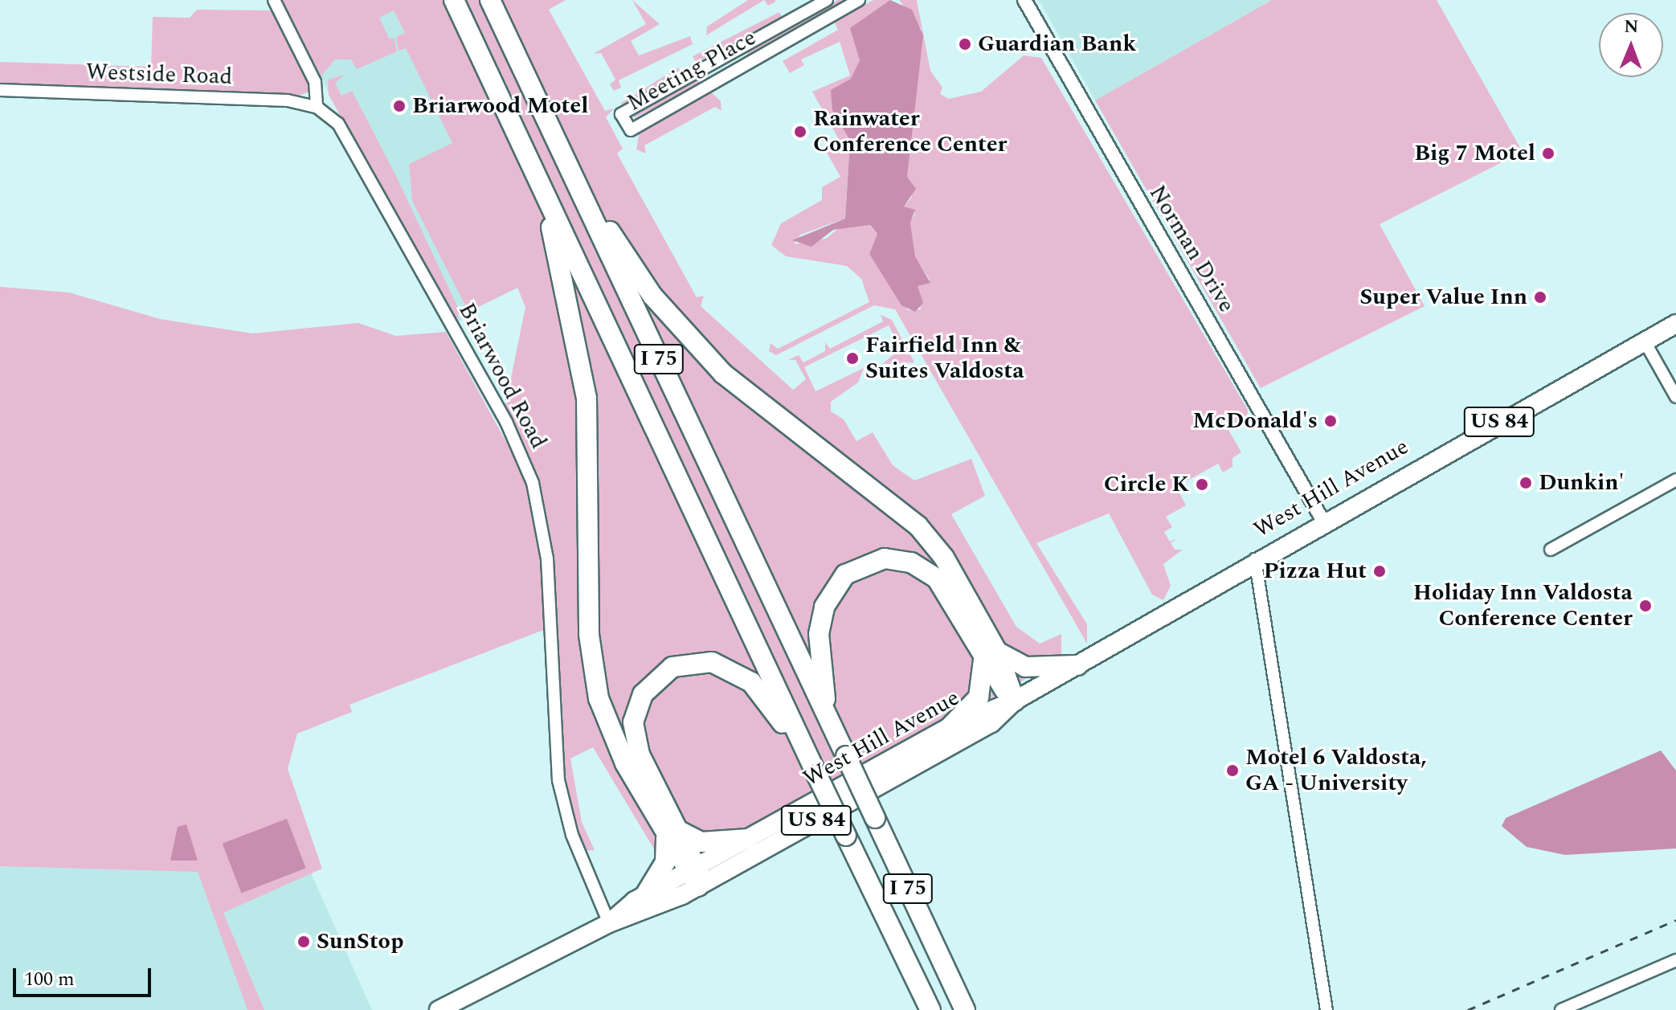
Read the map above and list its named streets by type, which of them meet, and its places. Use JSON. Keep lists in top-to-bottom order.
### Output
{
  "streets": {
    "highway": ["I 75", "US 84", "West Hill Avenue"],
    "street": [
      "Meeting Place",
      "Westside Road",
      "Norman Drive",
      "Briarwood Road"
    ]
  },
  "crossings": [
    ["Westside Road", "Briarwood Road"],
    ["Norman Drive", "West Hill Avenue"],
    ["Briarwood Road", "West Hill Avenue"]
  ],
  "places": [
    "Guardian Bank",
    "Briarwood Motel",
    "Rainwater Conference Center",
    "Big 7 Motel",
    "Super Value Inn",
    "Fairfield Inn & Suites Valdosta",
    "McDonald's",
    "Dunkin'",
    "Circle K",
    "Pizza Hut",
    "Holiday Inn Valdosta Conference Center",
    "Motel 6 Valdosta, GA - University",
    "SunStop"
  ],
  "scale_bar": "100 m",
  "north": "top"
}
